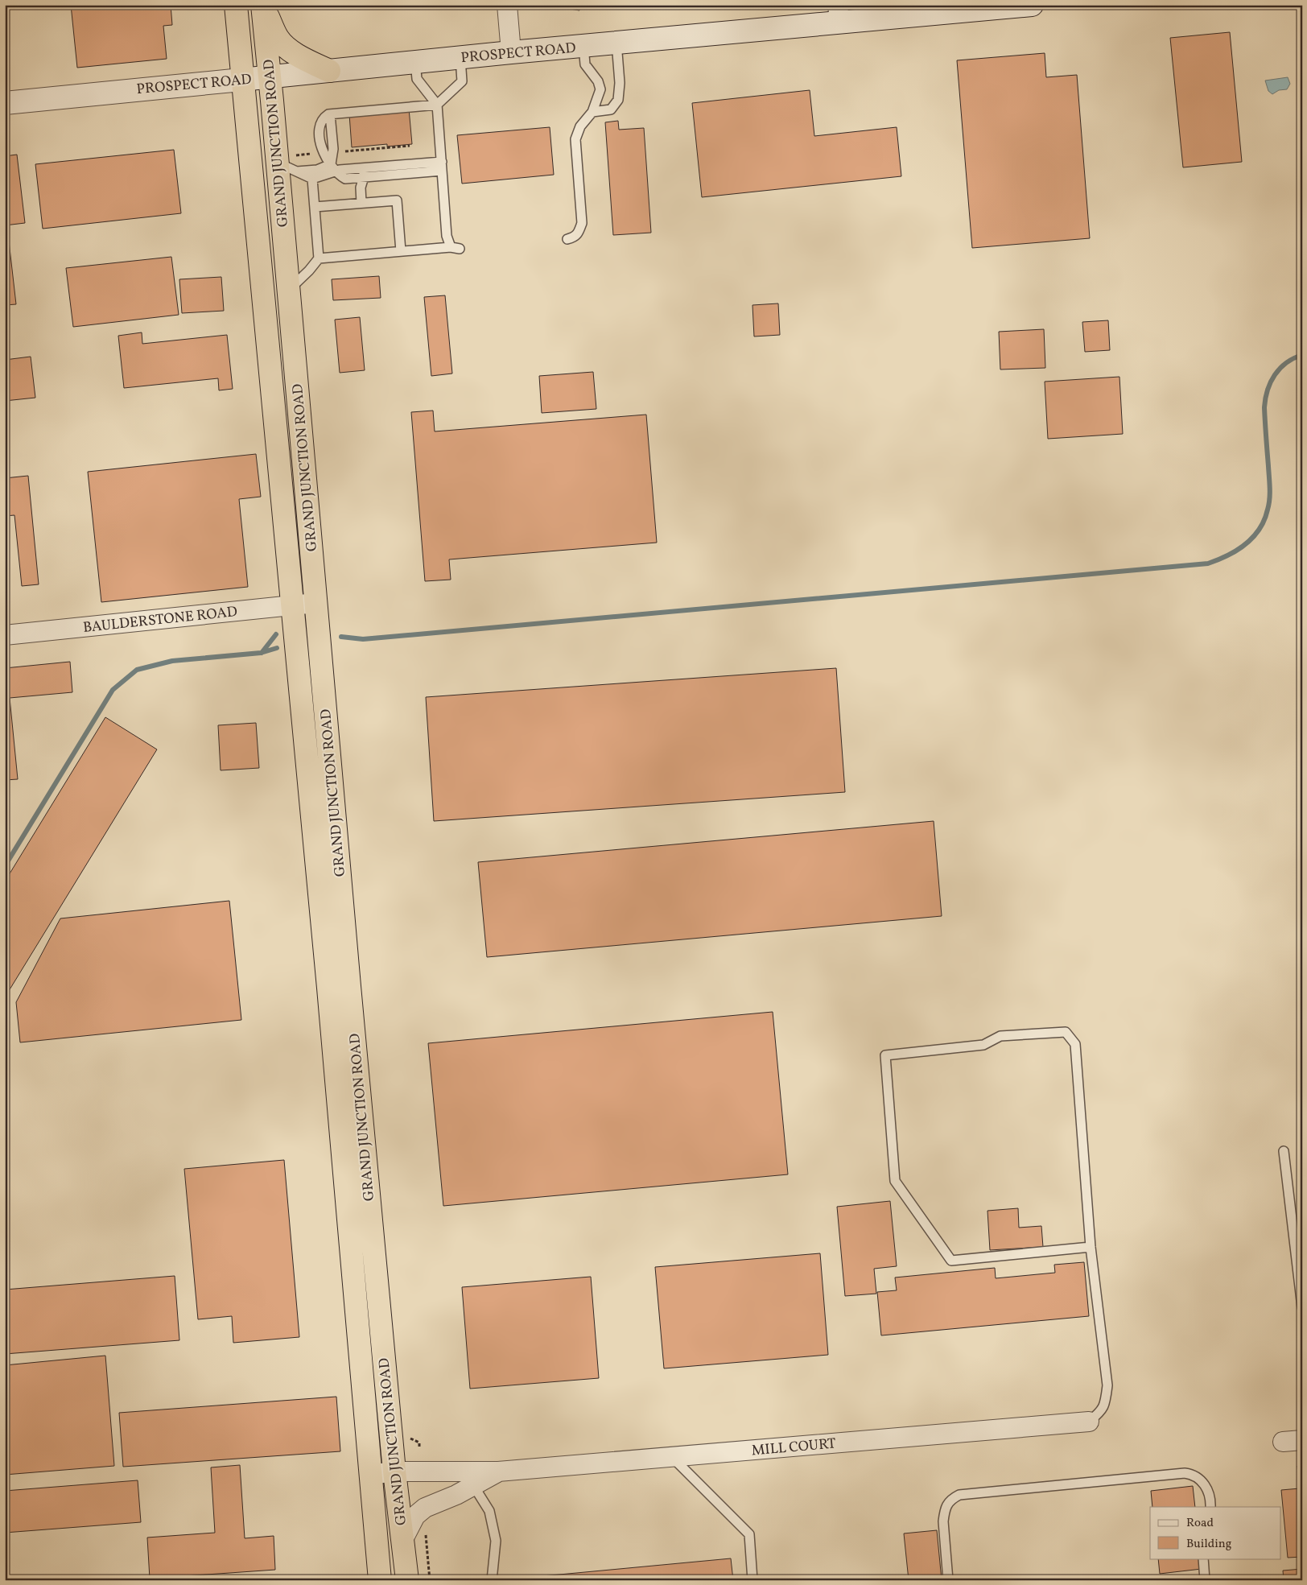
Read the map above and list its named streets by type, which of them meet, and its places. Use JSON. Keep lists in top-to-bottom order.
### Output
{
  "streets": {
    "highway": ["GRAND JUNCTION ROAD"],
    "main road": ["PROSPECT ROAD"],
    "street": ["BAULDERSTONE ROAD", "MILL COURT"]
  },
  "crossings": [
    ["PROSPECT ROAD", "GRAND JUNCTION ROAD"],
    ["GRAND JUNCTION ROAD", "BAULDERSTONE ROAD"],
    ["GRAND JUNCTION ROAD", "MILL COURT"]
  ],
  "legend": ["Road", "Building"]
}
